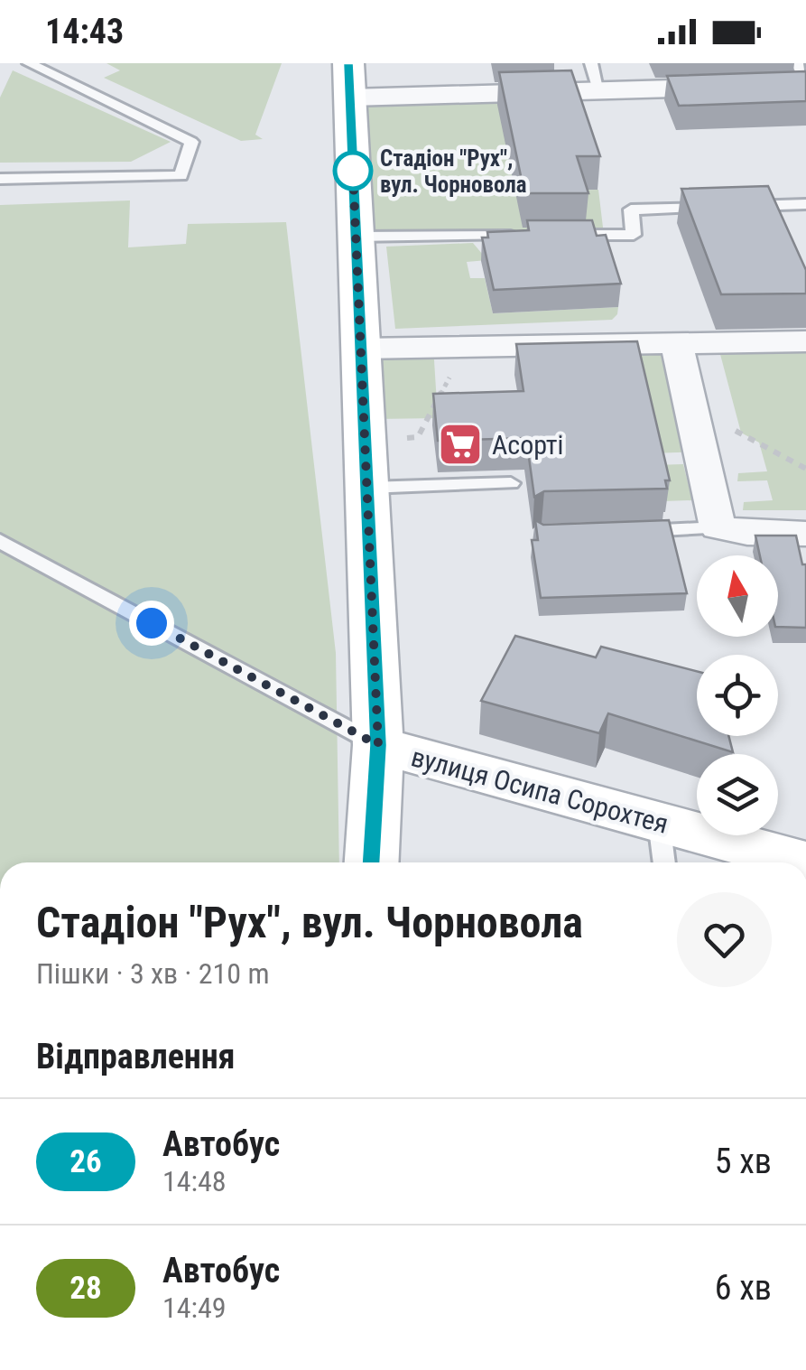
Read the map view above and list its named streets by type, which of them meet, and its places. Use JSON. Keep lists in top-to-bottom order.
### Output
{
  "streets": {
    "main road": ["вулиця Осипа Сорохтея"]
  },
  "places": {
    "other": ["Стадіон \"Рух\", вул. Чорновола"],
    "supermarket": ["Асорті"]
  },
  "lines": ["bus line 26"],
  "north": "top",
  "page": {
    "status": "14:43",
    "heading": [
      ["Стадіон \"Рух\", вул. Чорновола", "Пішки · 3 хв · 210 m"],
      "Відправлення"
    ],
    "list": [
      {
        "mark": "26",
        "name": "Автобус",
        "note": "14:48",
        "value": "5 хв"
      },
      {
        "mark": "28",
        "name": "Автобус",
        "note": "14:49",
        "value": "6 хв"
      }
    ]
  }
}
